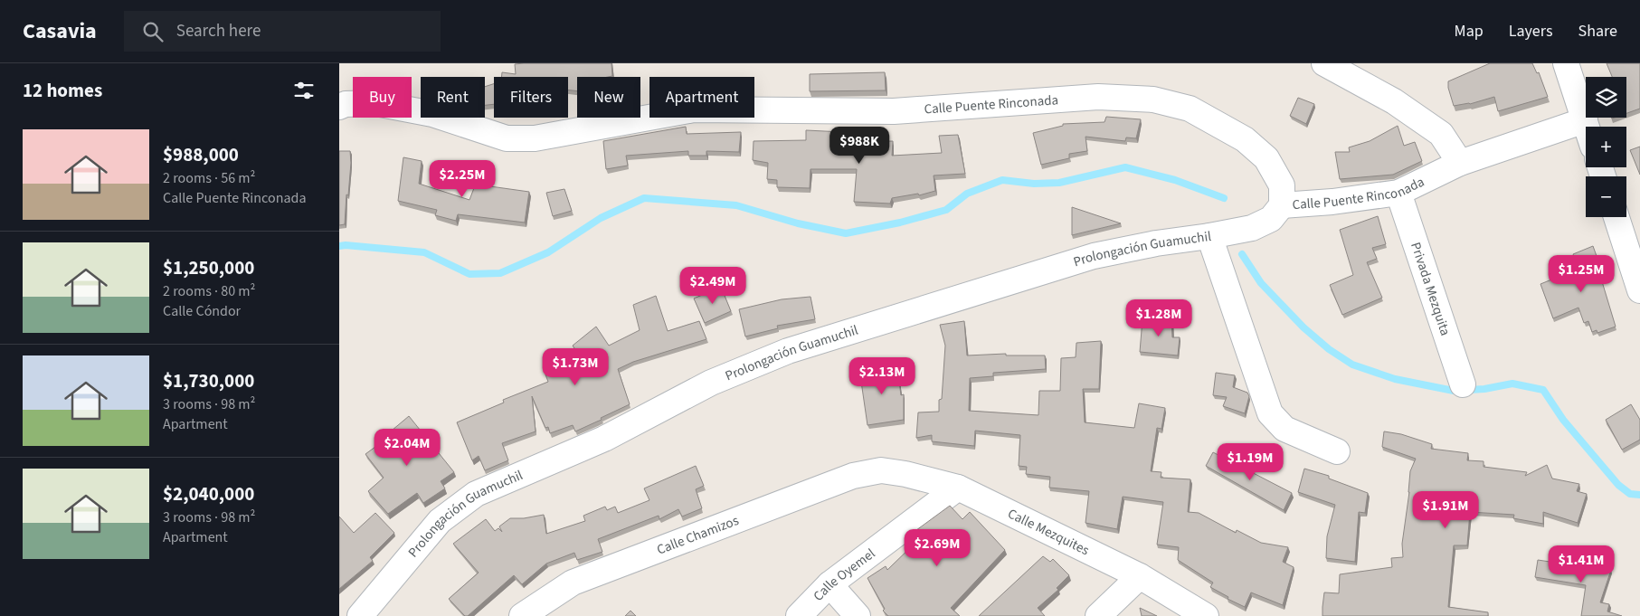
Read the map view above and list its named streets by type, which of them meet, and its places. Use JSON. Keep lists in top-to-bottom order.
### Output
{
  "streets": {
    "street": [
      "Calle Puente Rinconada",
      "Prolongación Guamuchil",
      "Privada Mezquita",
      "Calle Mezquites",
      "Calle Chamizos",
      "Calle Oyemel"
    ]
  },
  "crossings": [
    ["Calle Puente Rinconada", "Prolongación Guamuchil"],
    ["Calle Puente Rinconada", "Privada Mezquita"],
    ["Calle Mezquites", "Calle Chamizos"],
    ["Calle Mezquites", "Calle Oyemel"]
  ],
  "page": {
    "header": "Casavia",
    "search": "Search here",
    "nav": ["Map", "Layers", "Share"],
    "heading": "12 homes",
    "map_buttons": ["+", "−"],
    "chip": [
      "Buy",
      "Rent",
      "Filters",
      "New",
      "Apartment"
    ],
    "list": [
      {
        "name": "$988,000",
        "note": "2 rooms · 56 m² · Calle Puente Rinconada"
      },
      {
        "name": "$1,250,000",
        "note": "2 rooms · 80 m² · Calle Cóndor"
      },
      {
        "name": "$1,730,000",
        "note": "3 rooms · 98 m² · Apartment"
      },
      {
        "name": "$2,040,000",
        "note": "3 rooms · 98 m² · Apartment"
      }
    ],
    "price": [
      "$988K",
      "$2.25M",
      "$1.25M",
      "$2.49M",
      "$1.28M",
      "$1.73M",
      "$2.13M",
      "$2.04M",
      "$1.19M",
      "$1.91M",
      "$2.69M",
      "$1.41M"
    ]
  }
}
